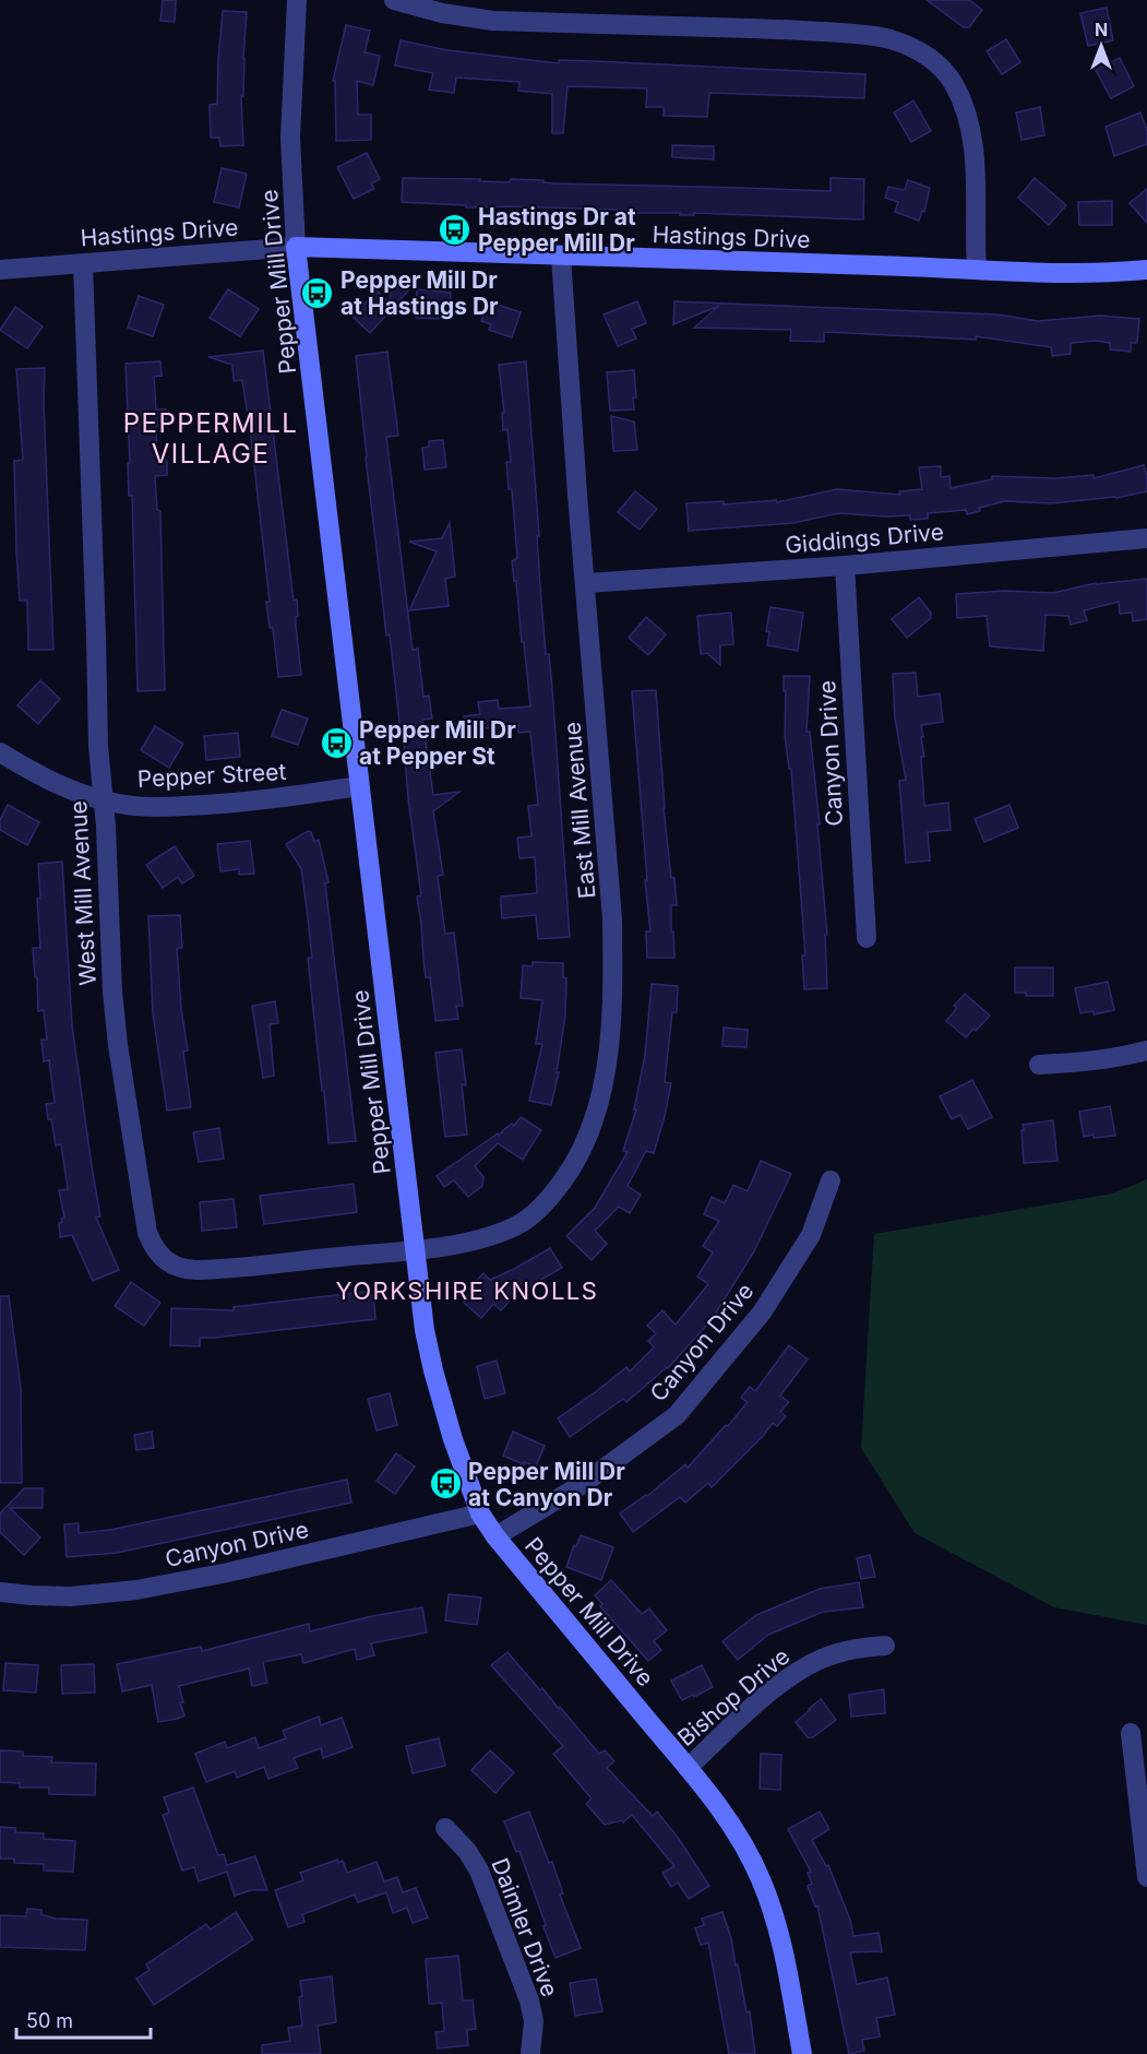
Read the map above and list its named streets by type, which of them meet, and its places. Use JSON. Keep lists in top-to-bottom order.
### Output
{
  "streets": {
    "street": [
      "Hastings Drive",
      "Pepper Mill Drive",
      "Giddings Drive",
      "Canyon Drive",
      "Pepper Street",
      "East Mill Avenue",
      "West Mill Avenue",
      "Bishop Drive",
      "Daimler Drive"
    ]
  },
  "crossings": [
    ["Hastings Drive", "Pepper Mill Drive"],
    ["Hastings Drive", "East Mill Avenue"],
    ["Hastings Drive", "West Mill Avenue"],
    ["Pepper Mill Drive", "Canyon Drive"],
    ["Pepper Mill Drive", "Pepper Street"],
    ["Pepper Mill Drive", "East Mill Avenue"],
    ["Pepper Mill Drive", "West Mill Avenue"],
    ["Pepper Mill Drive", "Bishop Drive"],
    ["Giddings Drive", "Canyon Drive"],
    ["Giddings Drive", "East Mill Avenue"],
    ["Pepper Street", "West Mill Avenue"],
    ["East Mill Avenue", "West Mill Avenue"]
  ],
  "districts": ["PEPPERMILL VILLAGE", "YORKSHIRE KNOLLS"],
  "places": {
    "bus stop": [
      "Hastings Dr at Pepper Mill Dr",
      "Pepper Mill Dr at Hastings Dr",
      "Pepper Mill Dr at Pepper St",
      "Pepper Mill Dr at Canyon Dr"
    ]
  },
  "scale_bar": "50 m",
  "north": "top"
}
